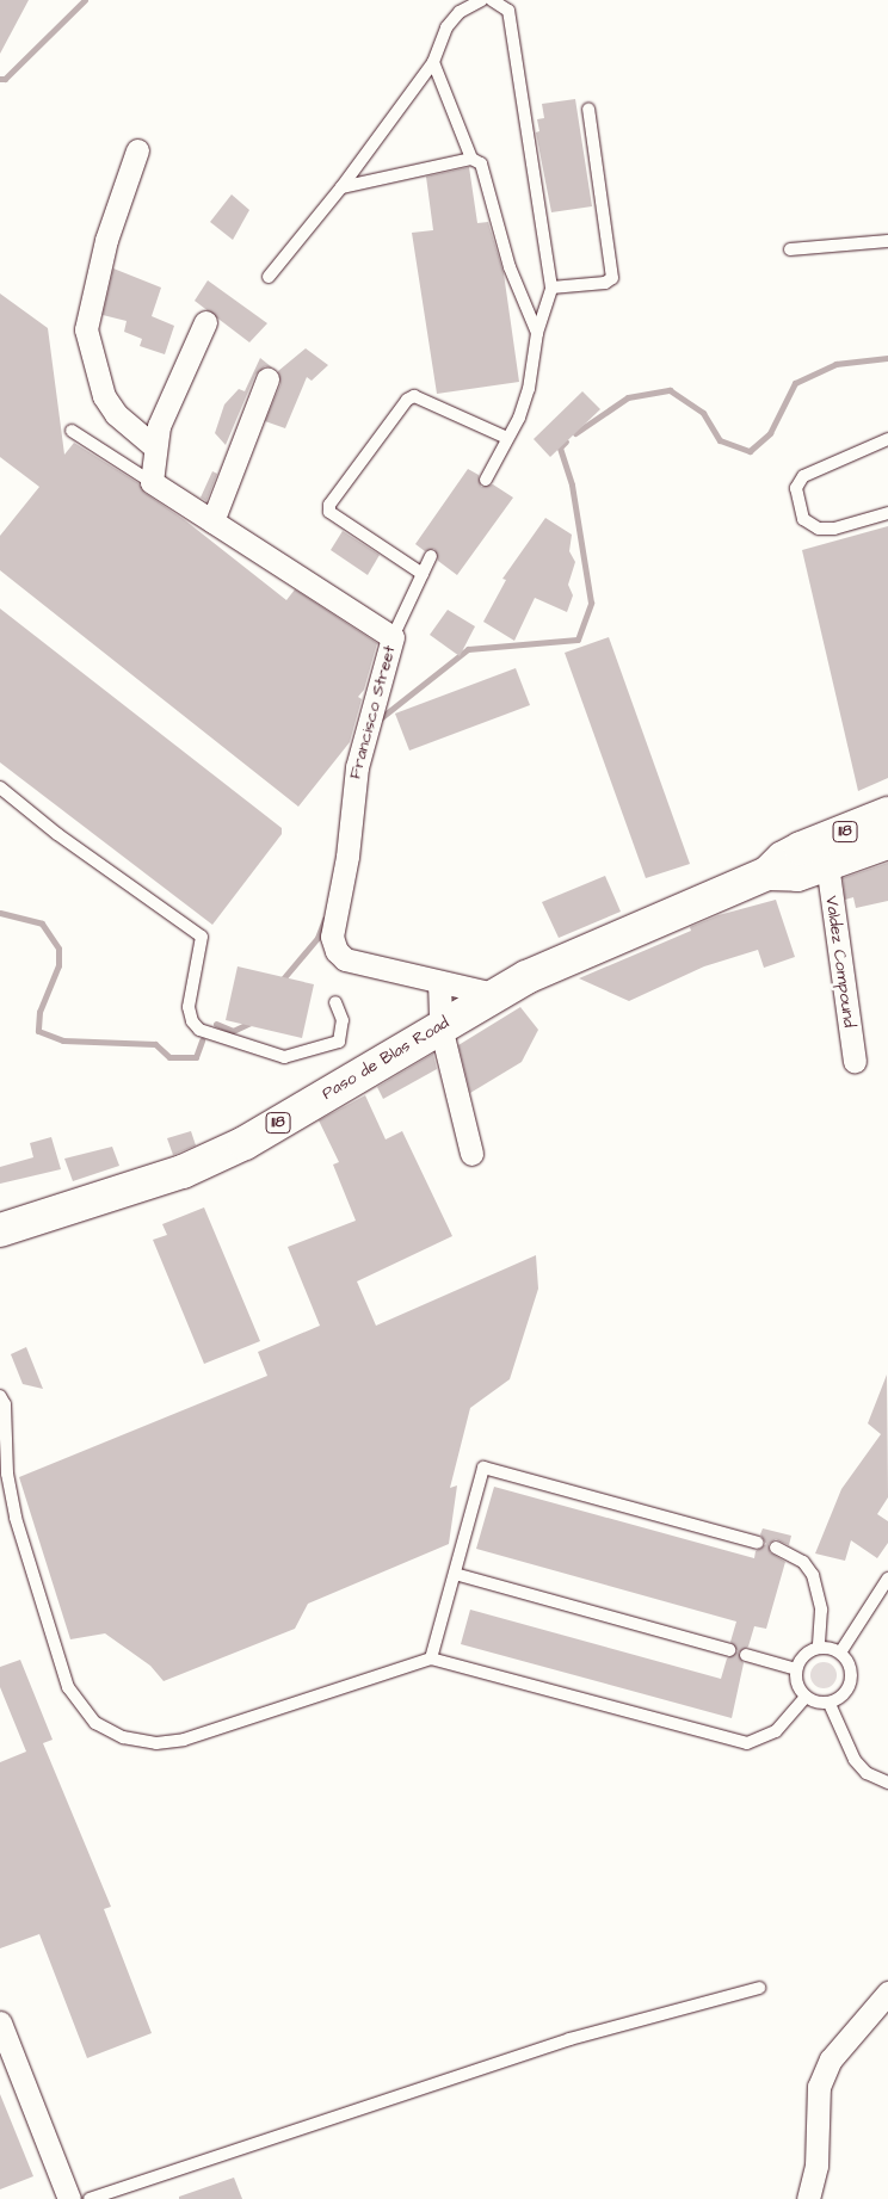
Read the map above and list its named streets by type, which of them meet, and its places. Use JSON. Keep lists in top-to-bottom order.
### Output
{
  "streets": {
    "main road": ["118", "Paso de Blas Road"],
    "street": ["Francisco Street", "Valdez Compound"]
  },
  "crossings": [
    ["Francisco Street", "Paso de Blas Road"],
    ["Valdez Compound", "Paso de Blas Road"]
  ]
}
